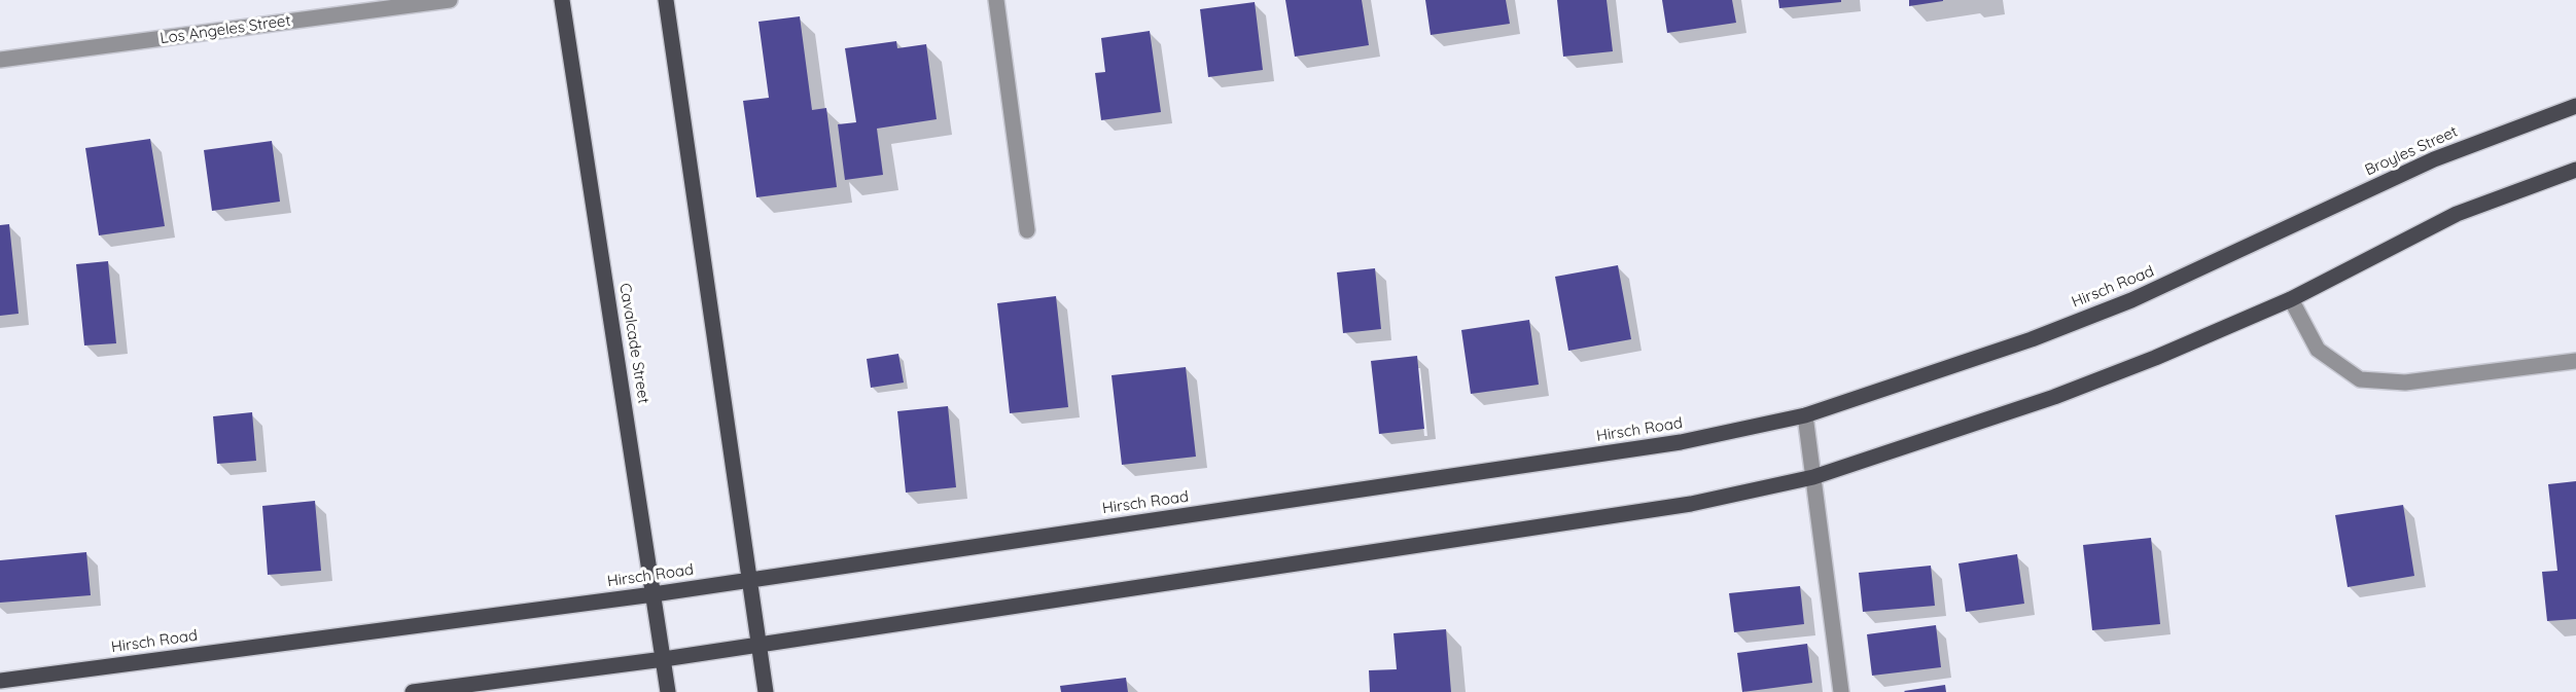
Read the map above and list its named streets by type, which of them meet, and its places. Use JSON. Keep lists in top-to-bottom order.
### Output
{
  "streets": {
    "main road": ["Broyles Street", "Hirsch Road", "Cavalcade Street"],
    "street": ["Los Angeles Street"]
  },
  "crossings": [
    ["Broyles Street", "Hirsch Road"],
    ["Hirsch Road", "Cavalcade Street"]
  ]
}
